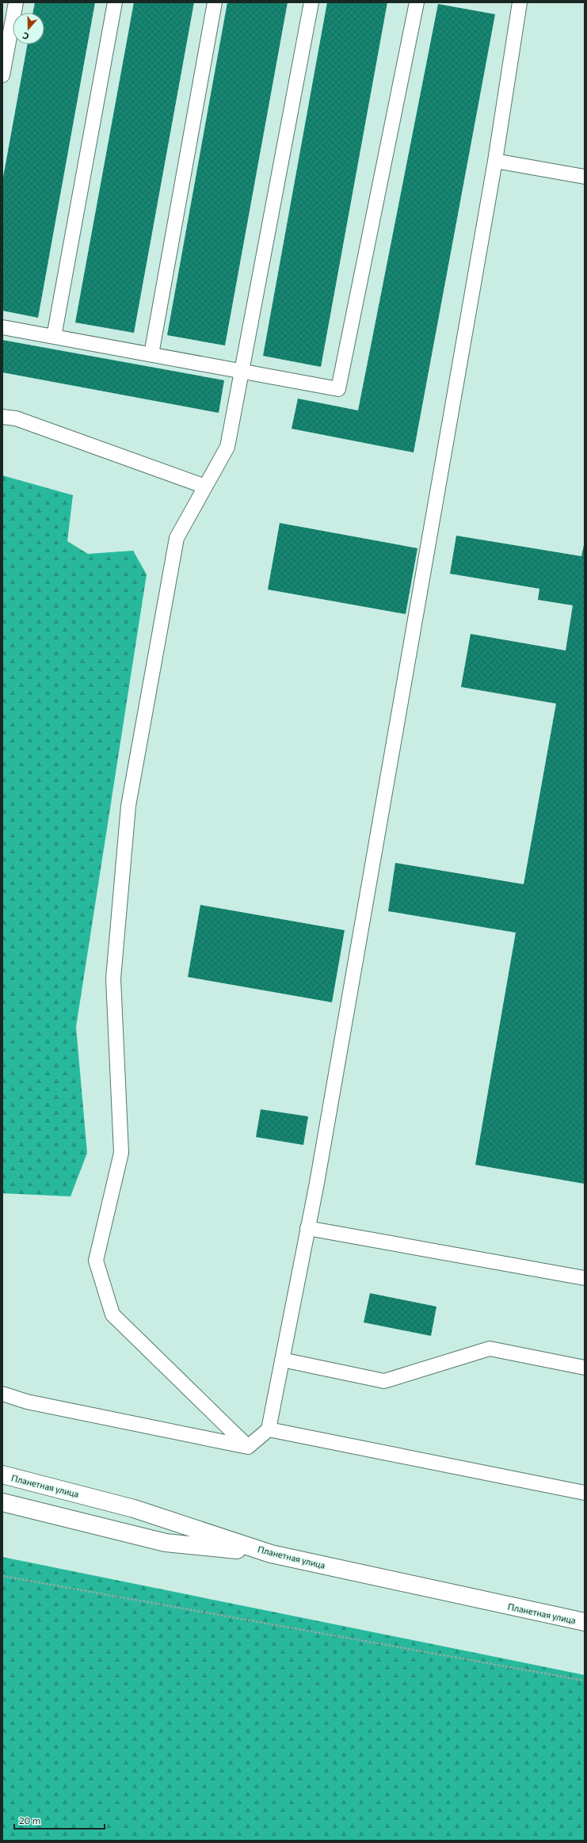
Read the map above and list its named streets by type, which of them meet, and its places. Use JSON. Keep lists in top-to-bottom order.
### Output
{
  "streets": {
    "main road": ["Планетная улица"]
  },
  "scale_bar": "20 m",
  "north": "bottom"
}
